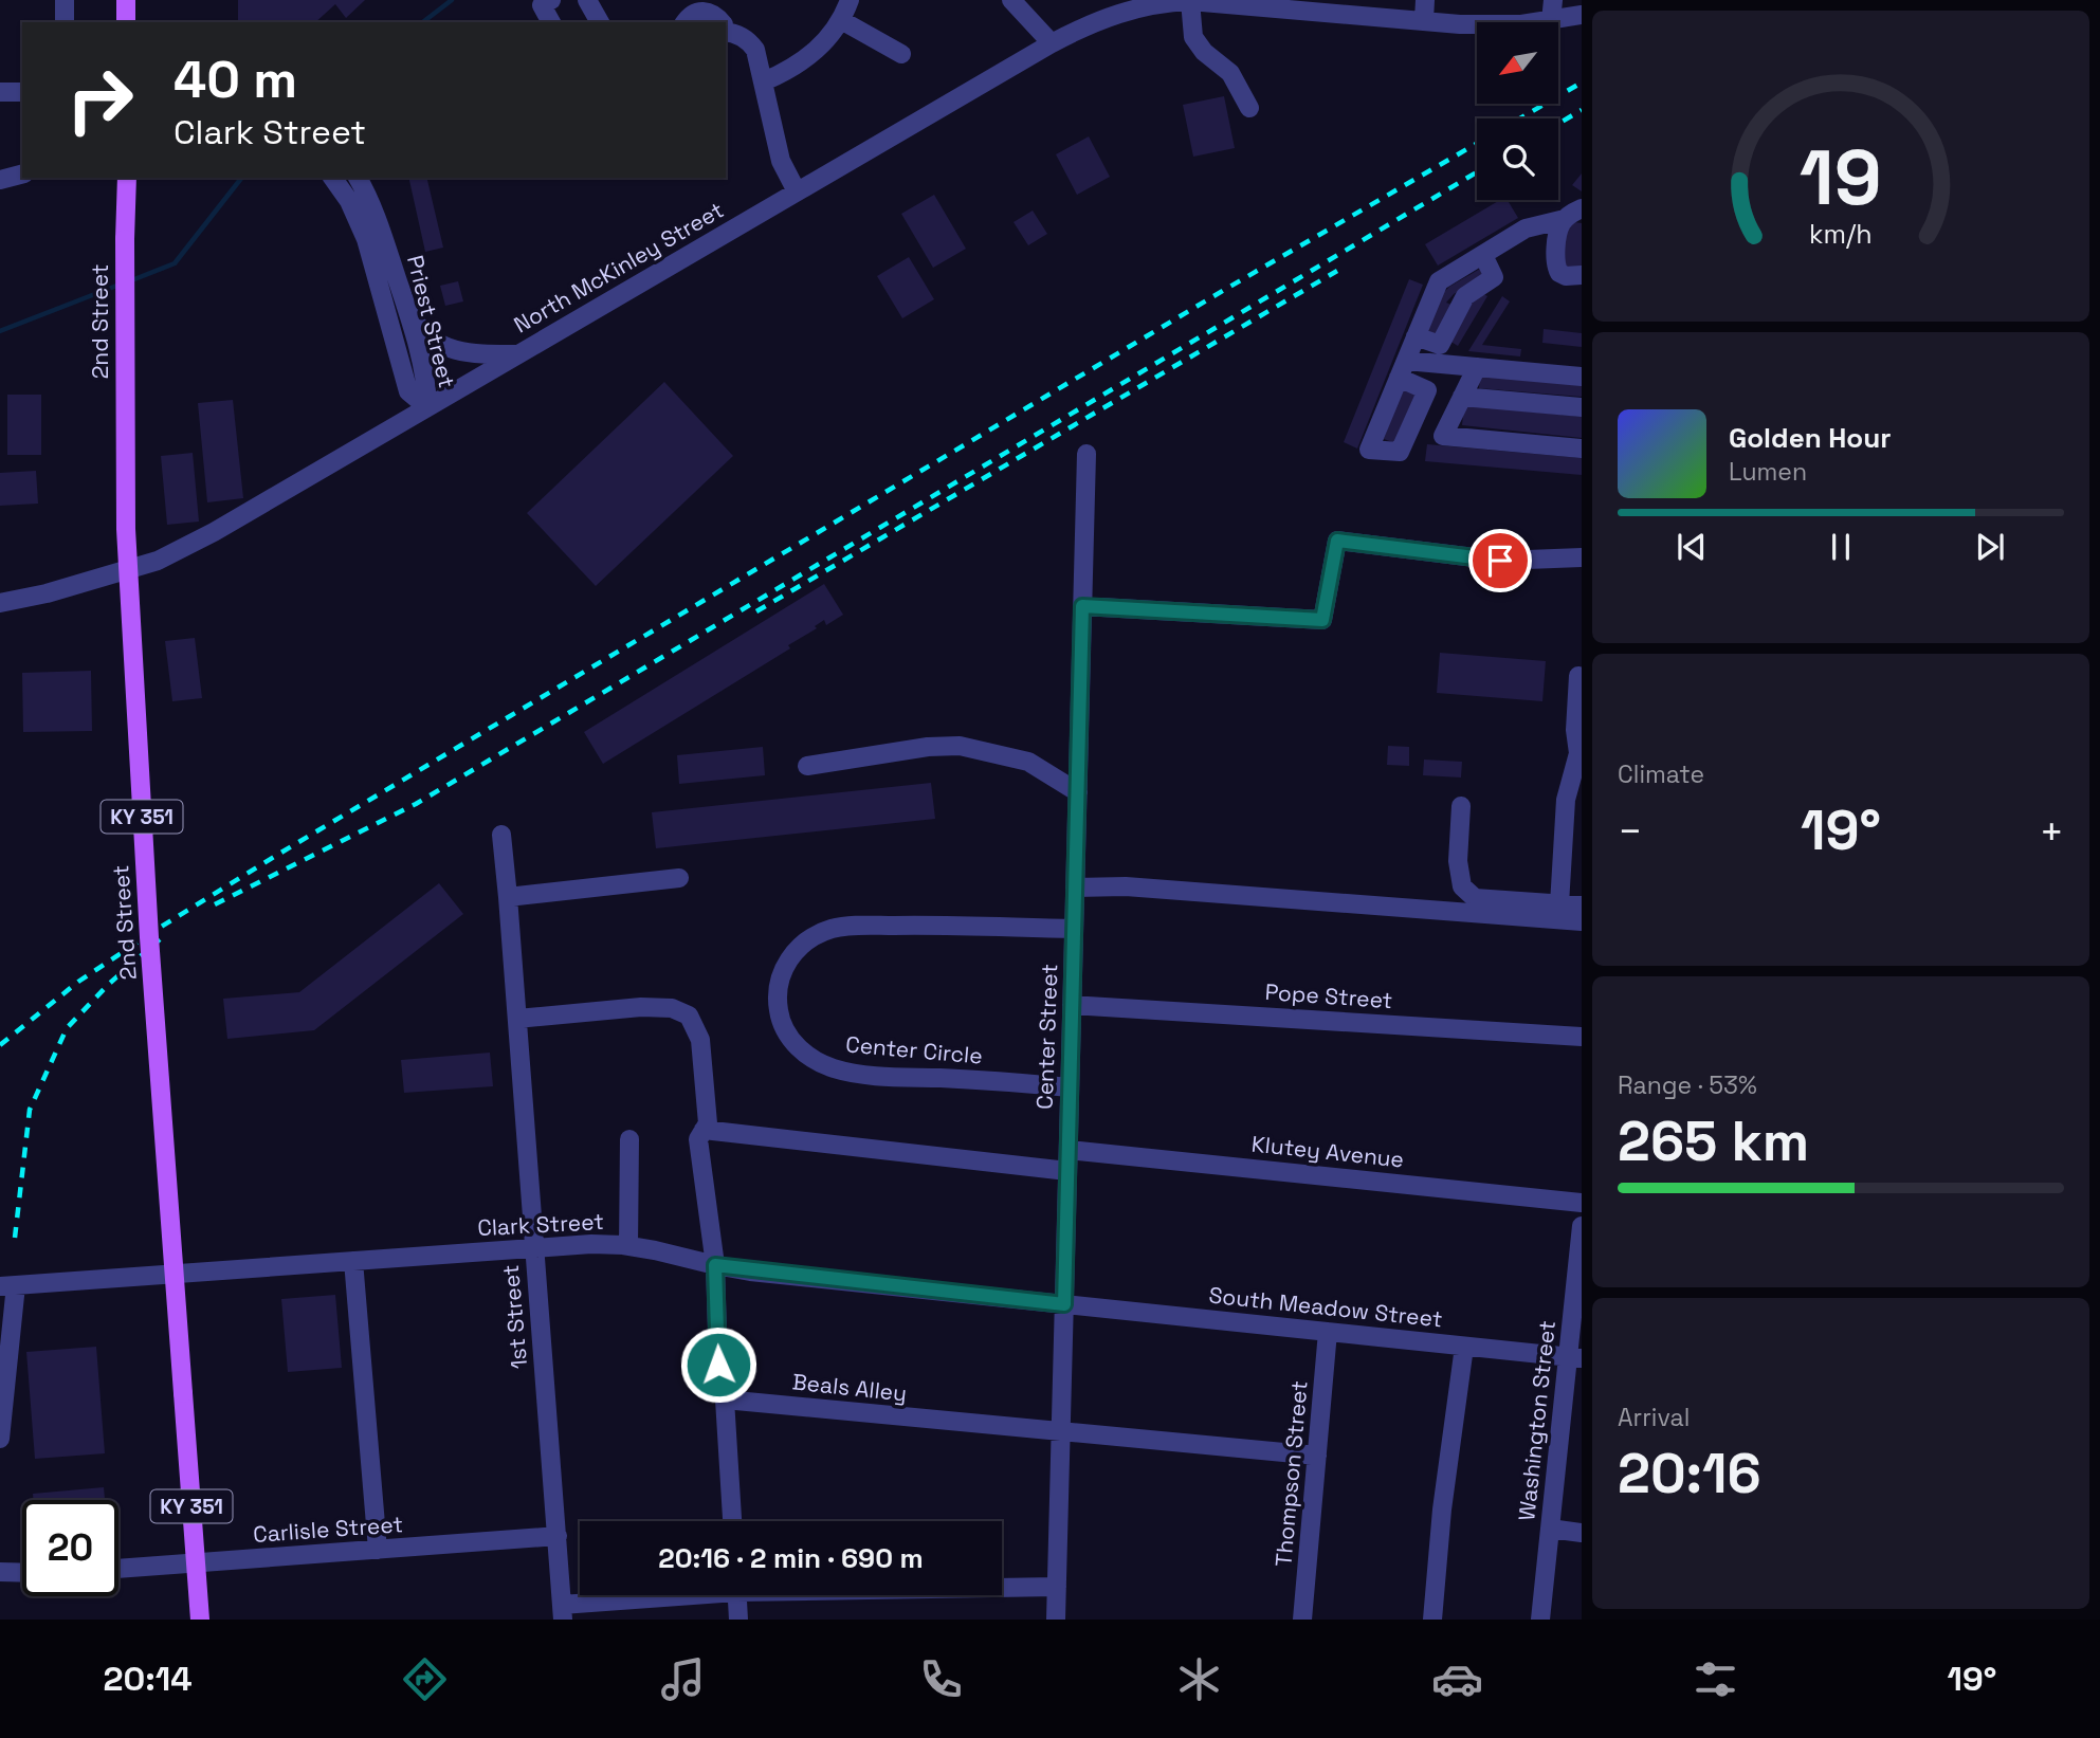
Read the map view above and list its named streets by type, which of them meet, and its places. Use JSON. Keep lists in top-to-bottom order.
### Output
{
  "streets": {
    "main road": ["2nd Street", "KY 351"],
    "street": [
      "North McKinley Street",
      "Priest Street",
      "Pope Street",
      "Center Street",
      "Center Circle",
      "Klutey Avenue",
      "Clark Street",
      "South Meadow Street",
      "1st Street",
      "Beals Alley",
      "Washington Street",
      "Thompson Street",
      "Carlisle Street"
    ]
  },
  "crossings": [
    ["North McKinley Street", "Priest Street"],
    ["2nd Street", "Carlisle Street"],
    ["Pope Street", "Center Street"],
    ["Center Street", "Center Circle"],
    ["Center Street", "Klutey Avenue"],
    ["Center Street", "Clark Street"],
    ["Center Street", "South Meadow Street"],
    ["Center Street", "Beals Alley"],
    ["Clark Street", "South Meadow Street"],
    ["Clark Street", "1st Street"],
    ["South Meadow Street", "Washington Street"],
    ["South Meadow Street", "Thompson Street"],
    ["1st Street", "Carlisle Street"],
    ["Beals Alley", "Thompson Street"]
  ],
  "north": "bottom left",
  "page": {
    "turn": ["40 m", "Clark Street"],
    "song": ["Golden Hour", "Lumen"],
    "tile": [
      "Climate",
      ["Range · 53%", "265 km"],
      ["Arrival", "20:16"]
    ],
    "heat": ["−", "19°", "+"],
    "limit": "20",
    "trip": "20:16 · 2 min · 690 m",
    "tabs": ["20:14", "19°"],
    "gauge": ["19", "km/h"]
  }
}
